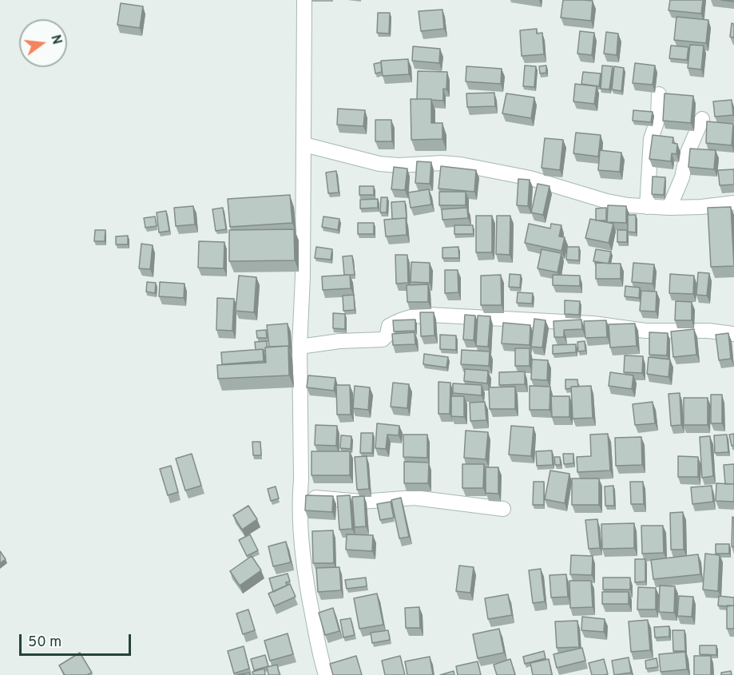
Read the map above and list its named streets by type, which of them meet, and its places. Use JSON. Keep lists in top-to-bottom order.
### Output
{
  "scale_bar": "50 m",
  "north": "right"
}
